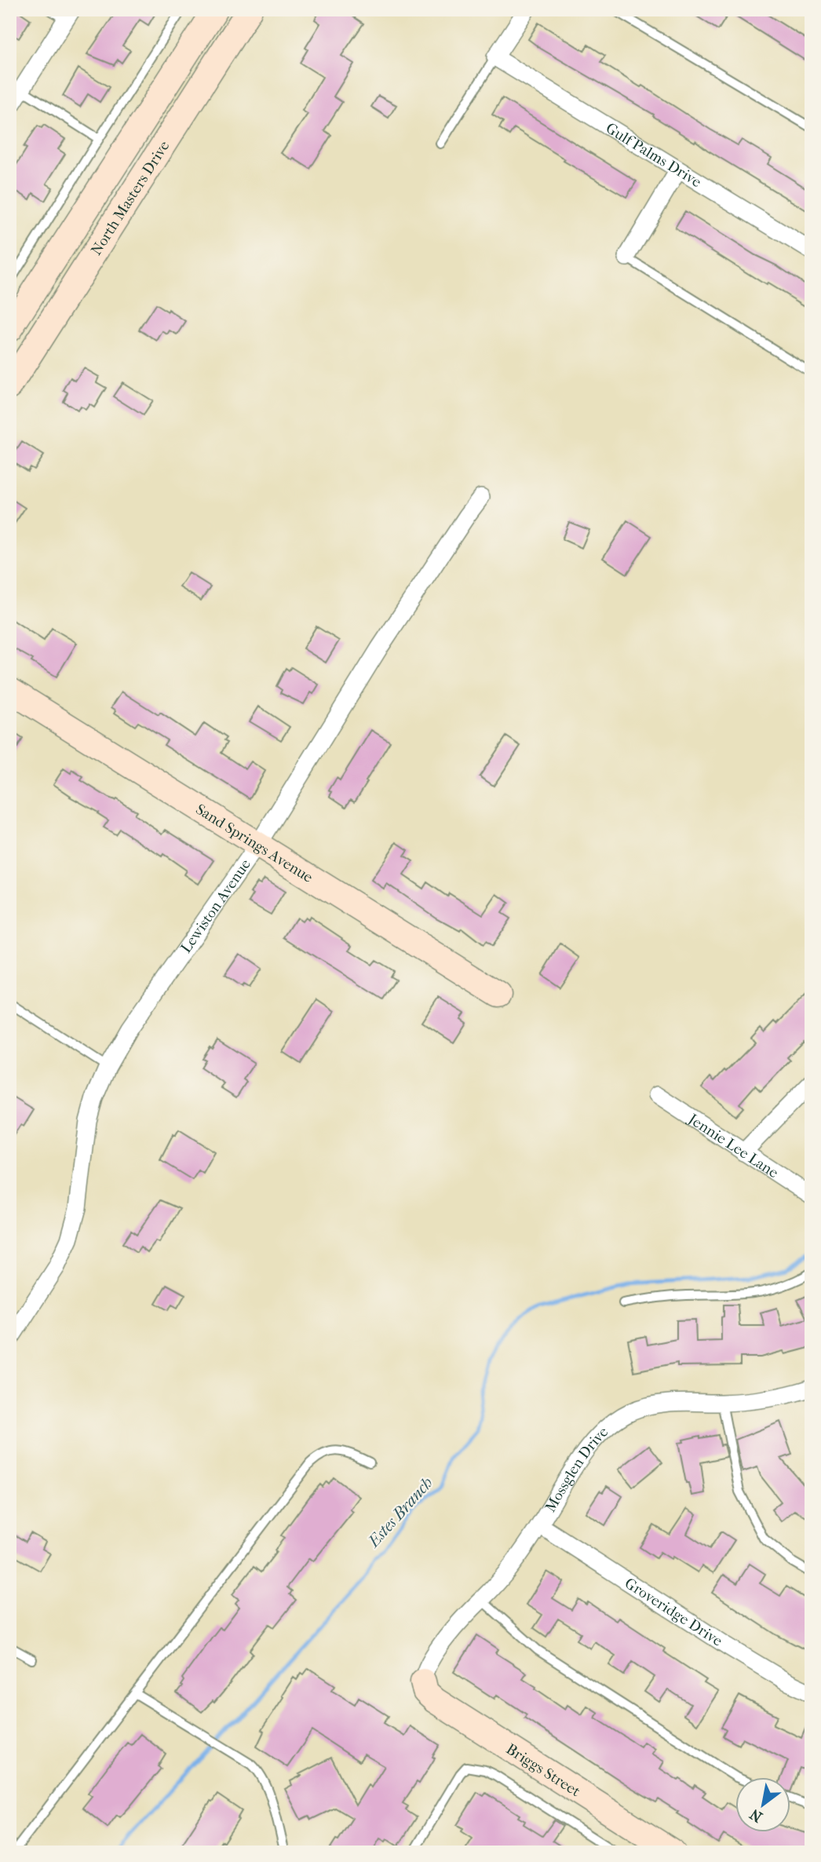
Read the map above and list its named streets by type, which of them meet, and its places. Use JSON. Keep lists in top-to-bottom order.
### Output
{
  "streets": {
    "street": [
      "Gulf Palms Drive",
      "North Masters Drive",
      "Sand Springs Avenue",
      "Lewiston Avenue",
      "Jennie Lee Lane",
      "Mossglen Drive",
      "Groveridge Drive",
      "Briggs Street"
    ]
  },
  "crossings": [
    ["Sand Springs Avenue", "Lewiston Avenue"],
    ["Mossglen Drive", "Groveridge Drive"],
    ["Mossglen Drive", "Briggs Street"]
  ],
  "water": ["Estes Branch"],
  "north": "bottom left"
}
